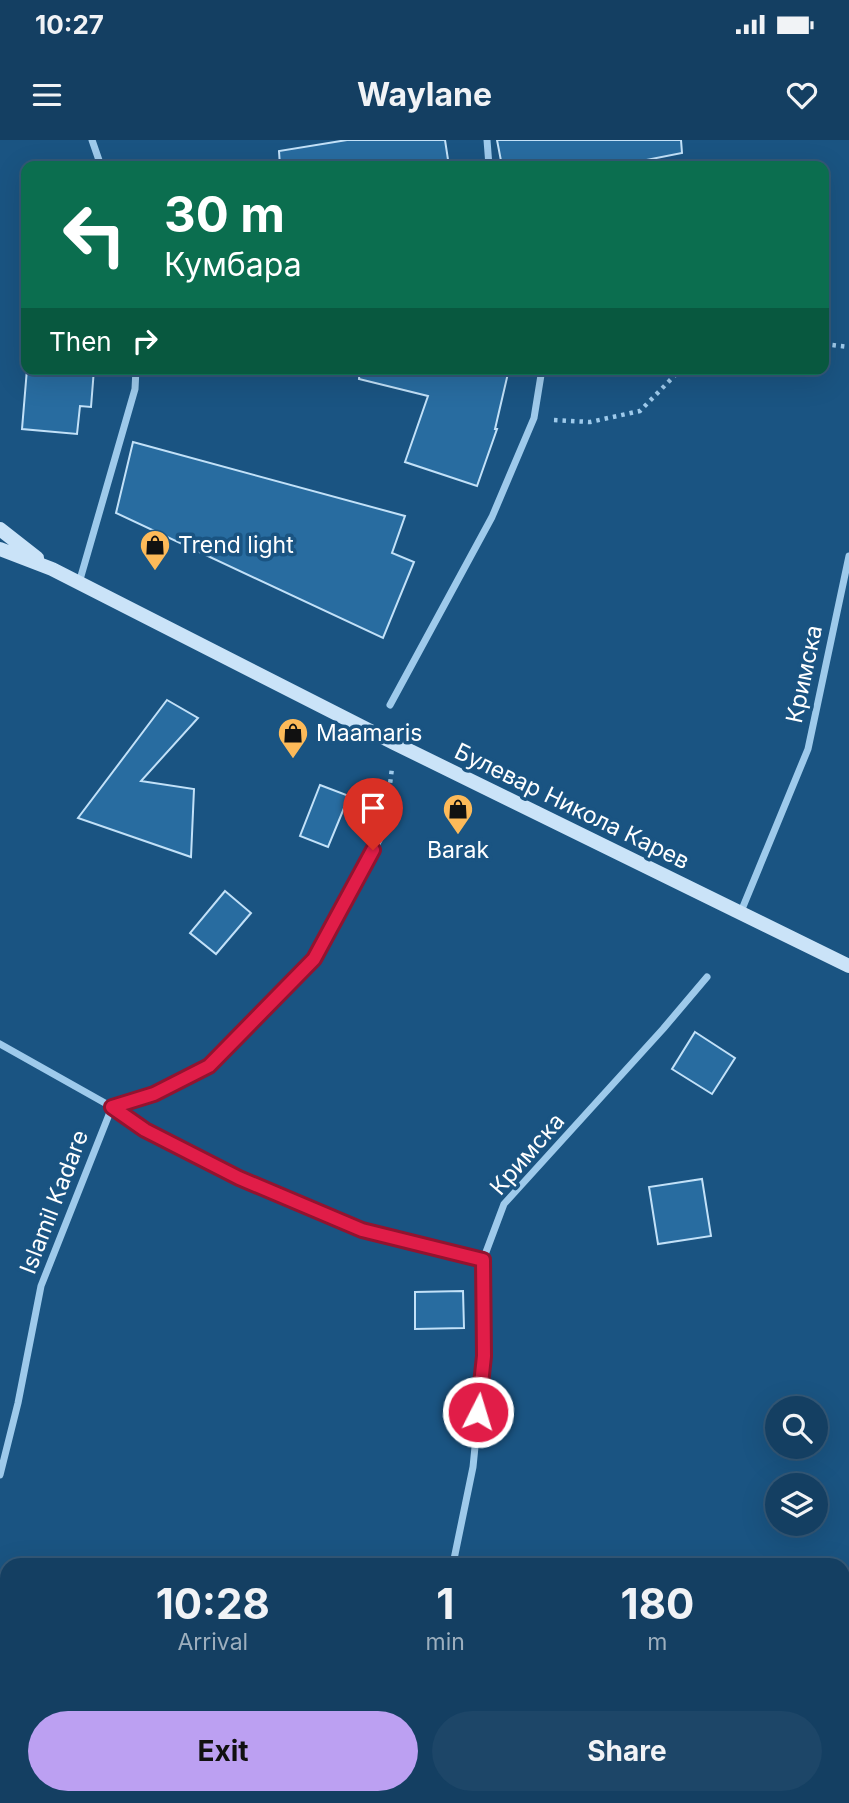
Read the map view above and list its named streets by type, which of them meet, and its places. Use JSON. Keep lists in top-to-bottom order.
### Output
{
  "streets": {
    "street": ["Кримска", "Булевар Никола Карев", "Islamil Kadare"]
  },
  "crossings": [
    ["Кримска", "Булевар Никола Карев"]
  ],
  "places": {
    "shop": ["Trend light", "Maamaris", "Barak"]
  },
  "page": {
    "status": "10:27",
    "header": "Waylane",
    "turn": ["30 m", "Кумбара"],
    "then": "Then",
    "eta": [
      "10:28",
      "Arrival",
      "1",
      "min",
      "180",
      "m"
    ],
    "buttons": ["Exit", "Share"]
  }
}
